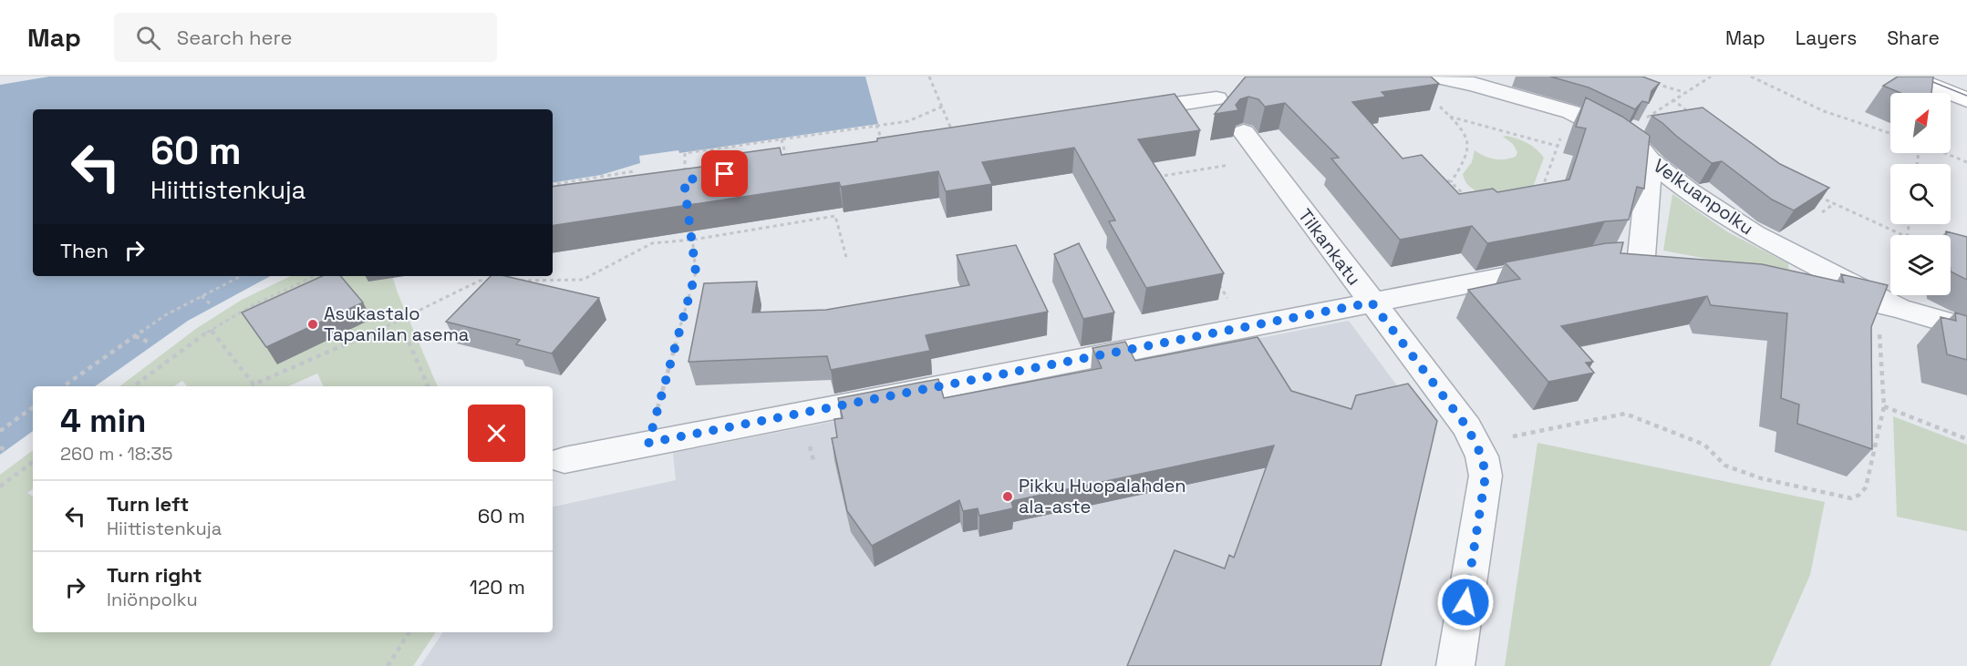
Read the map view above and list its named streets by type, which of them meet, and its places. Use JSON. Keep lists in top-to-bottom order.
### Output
{
  "streets": {
    "street": ["Velkuanpolku", "Tilkankatu"]
  },
  "places": ["Asukastalo Tapanilan asema", "Pikku Huopalahden ala-aste"],
  "north": "top right",
  "page": {
    "header": "Map",
    "search": "Search here",
    "nav": ["Map", "Layers", "Share"],
    "turn": ["60 m", "Hiittistenkuja"],
    "then": "Then",
    "heading": ["4 min", "260 m · 18:35"],
    "list": [
      {
        "name": "Turn left",
        "note": "Hiittistenkuja",
        "value": "60 m"
      },
      {
        "name": "Turn right",
        "note": "Iniönpolku",
        "value": "120 m"
      }
    ]
  }
}
